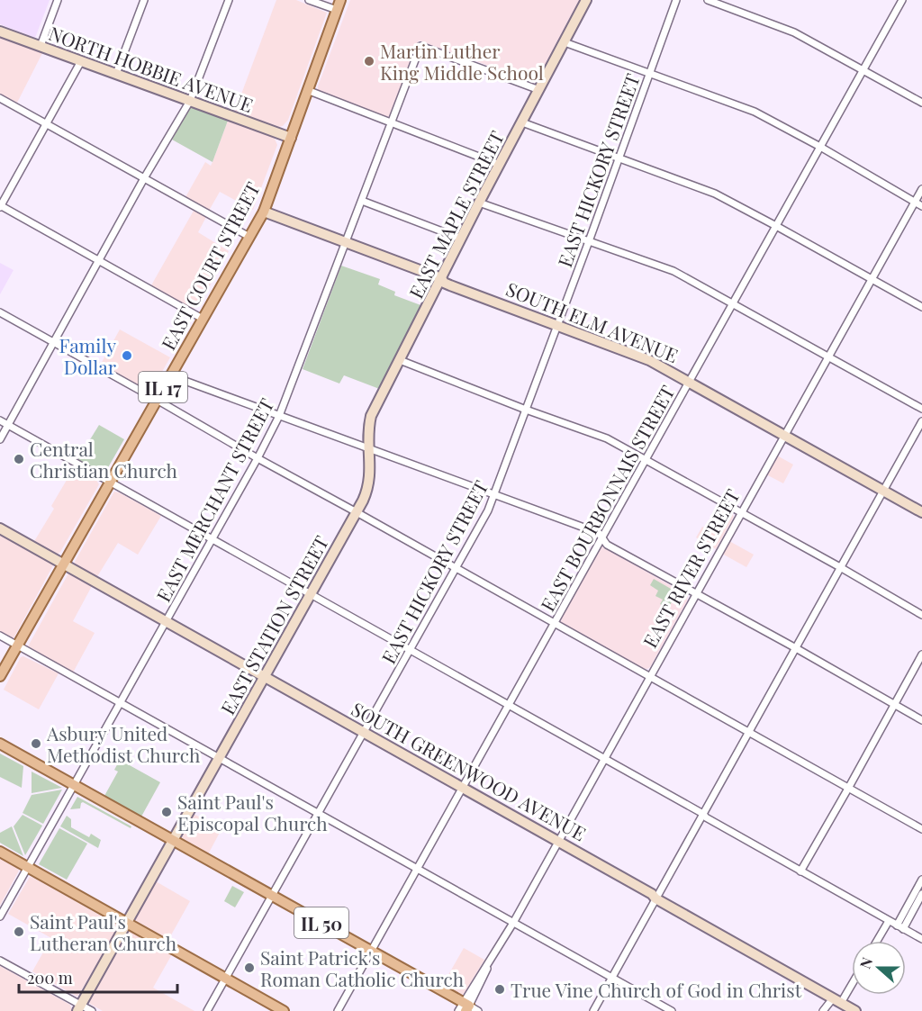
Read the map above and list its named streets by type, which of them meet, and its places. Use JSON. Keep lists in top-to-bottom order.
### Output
{
  "streets": {
    "main road": ["EAST COURT STREET", "IL 17", "IL 50"],
    "street": [
      "NORTH HOBBIE AVENUE",
      "EAST HICKORY STREET",
      "EAST MAPLE STREET",
      "SOUTH ELM AVENUE",
      "EAST BOURBONNAIS STREET",
      "EAST MERCHANT STREET",
      "EAST RIVER STREET",
      "EAST STATION STREET",
      "SOUTH GREENWOOD AVENUE"
    ]
  },
  "crossings": [
    ["NORTH HOBBIE AVENUE", "EAST COURT STREET"],
    ["EAST HICKORY STREET", "SOUTH ELM AVENUE"],
    ["EAST HICKORY STREET", "SOUTH GREENWOOD AVENUE"],
    ["EAST HICKORY STREET", "IL 50"],
    ["EAST MAPLE STREET", "SOUTH ELM AVENUE"],
    ["EAST MAPLE STREET", "EAST MERCHANT STREET"],
    ["EAST MAPLE STREET", "EAST STATION STREET"],
    ["EAST COURT STREET", "SOUTH ELM AVENUE"],
    ["EAST COURT STREET", "SOUTH GREENWOOD AVENUE"],
    ["SOUTH ELM AVENUE", "EAST BOURBONNAIS STREET"],
    ["SOUTH ELM AVENUE", "EAST MERCHANT STREET"],
    ["SOUTH ELM AVENUE", "EAST RIVER STREET"],
    ["EAST BOURBONNAIS STREET", "SOUTH GREENWOOD AVENUE"],
    ["EAST BOURBONNAIS STREET", "IL 50"],
    ["EAST MERCHANT STREET", "SOUTH GREENWOOD AVENUE"],
    ["EAST MERCHANT STREET", "IL 50"],
    ["EAST RIVER STREET", "SOUTH GREENWOOD AVENUE"],
    ["EAST RIVER STREET", "IL 50"],
    ["EAST STATION STREET", "SOUTH GREENWOOD AVENUE"],
    ["EAST STATION STREET", "IL 50"]
  ],
  "places": [
    "Martin Luther King Middle School",
    "Family Dollar",
    "Central Christian Church",
    "Asbury United Methodist Church",
    "Saint Paul's Episcopal Church",
    "Saint Paul's Lutheran Church",
    "Saint Patrick's Roman Catholic Church",
    "True Vine Church of God in Christ"
  ],
  "scale_bar": "200 m",
  "north": "left"
}
